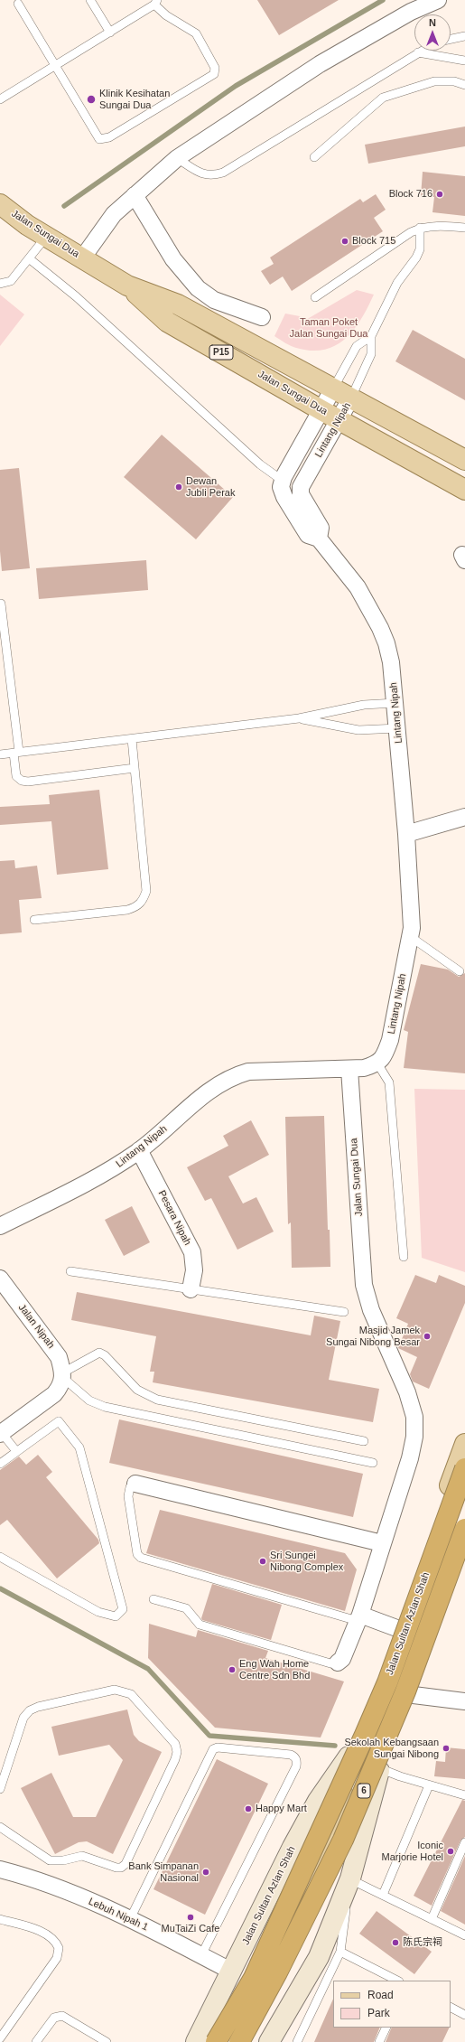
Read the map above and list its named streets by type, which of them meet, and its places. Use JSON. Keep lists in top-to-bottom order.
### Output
{
  "streets": {
    "highway": ["Jalan Sultan Azlan Shah", "6"],
    "main road": ["Jalan Sungai Dua", "P15"],
    "street": [
      "Lintang Nipah",
      "Pesara Nipah",
      "Jalan Nipah",
      "Lebuh Nipah 1"
    ]
  },
  "crossings": [
    ["Jalan Sungai Dua", "Lintang Nipah"],
    ["Lintang Nipah", "Pesara Nipah"],
    ["Jalan Sultan Azlan Shah", "Lebuh Nipah 1"]
  ],
  "parks": ["Taman Poket Jalan Sungai Dua"],
  "places": [
    "Klinik Kesihatan Sungai Dua",
    "Block 716",
    "Block 715",
    "Dewan Jubli Perak",
    "Masjid Jamek Sungai Nibong Besar",
    "Sri Sungei Nibong Complex",
    "Eng Wah Home Centre Sdn Bhd",
    "Sekolah Kebangsaan Sungai Nibong",
    "Happy Mart",
    "Iconic Marjorie Hotel",
    "Bank Simpanan Nasional",
    "MuTaiZi Cafe",
    "陈氏宗祠"
  ],
  "legend": ["Road", "Park"],
  "north": "top"
}
